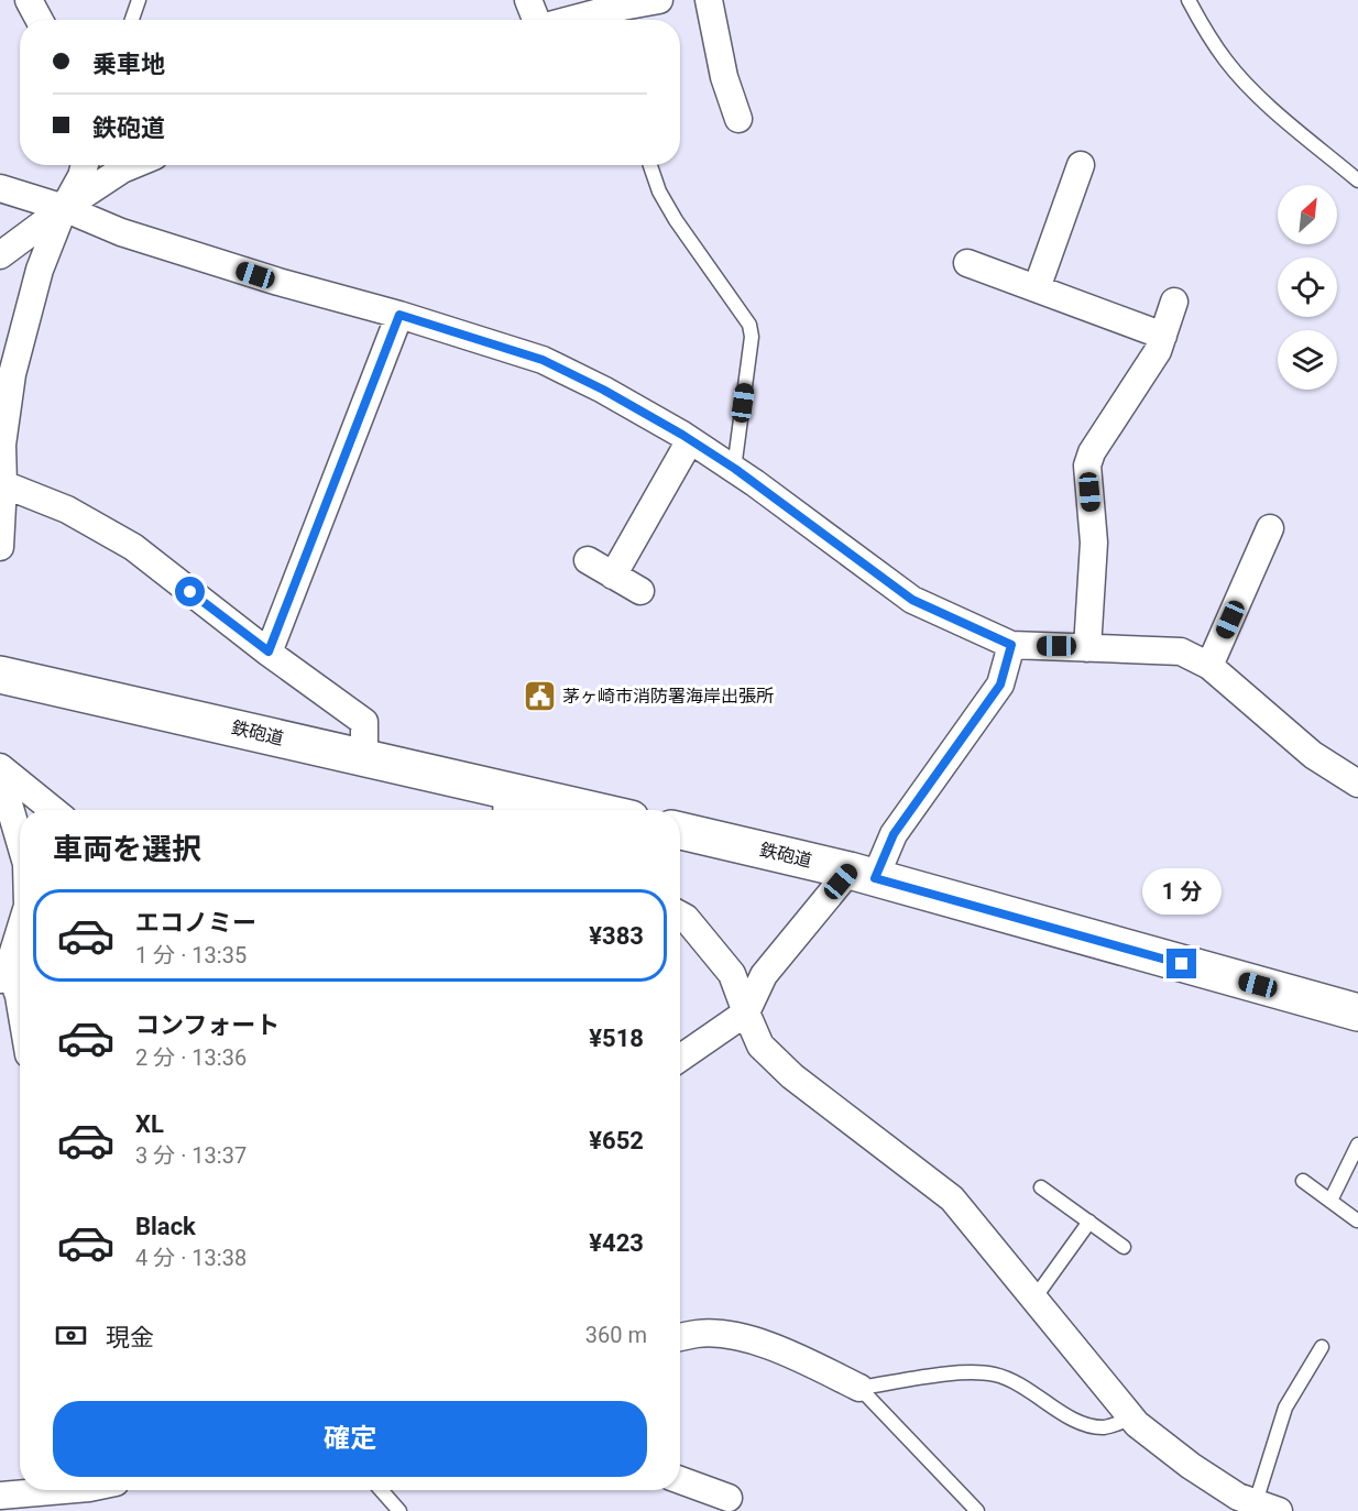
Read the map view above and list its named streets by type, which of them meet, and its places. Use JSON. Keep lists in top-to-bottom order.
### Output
{
  "streets": {
    "street": ["鉄砲道"]
  },
  "places": {
    "public building": ["茅ヶ崎市消防署海岸出張所"]
  },
  "north": "top right",
  "page": {
    "banner": ["乗車地", "鉄砲道"],
    "heading": "車両を選択",
    "bubble": "1 分",
    "list": [
      {
        "name": "エコノミー",
        "note": "1 分 · 13:35",
        "value": "¥383"
      },
      {
        "name": "コンフォート",
        "note": "2 分 · 13:36",
        "value": "¥518"
      },
      {
        "name": "XL",
        "note": "3 分 · 13:37",
        "value": "¥652"
      },
      {
        "name": "Black",
        "note": "4 分 · 13:38",
        "value": "¥423"
      }
    ],
    "pay": ["現金", "360 m"],
    "buttons": "確定"
  }
}
